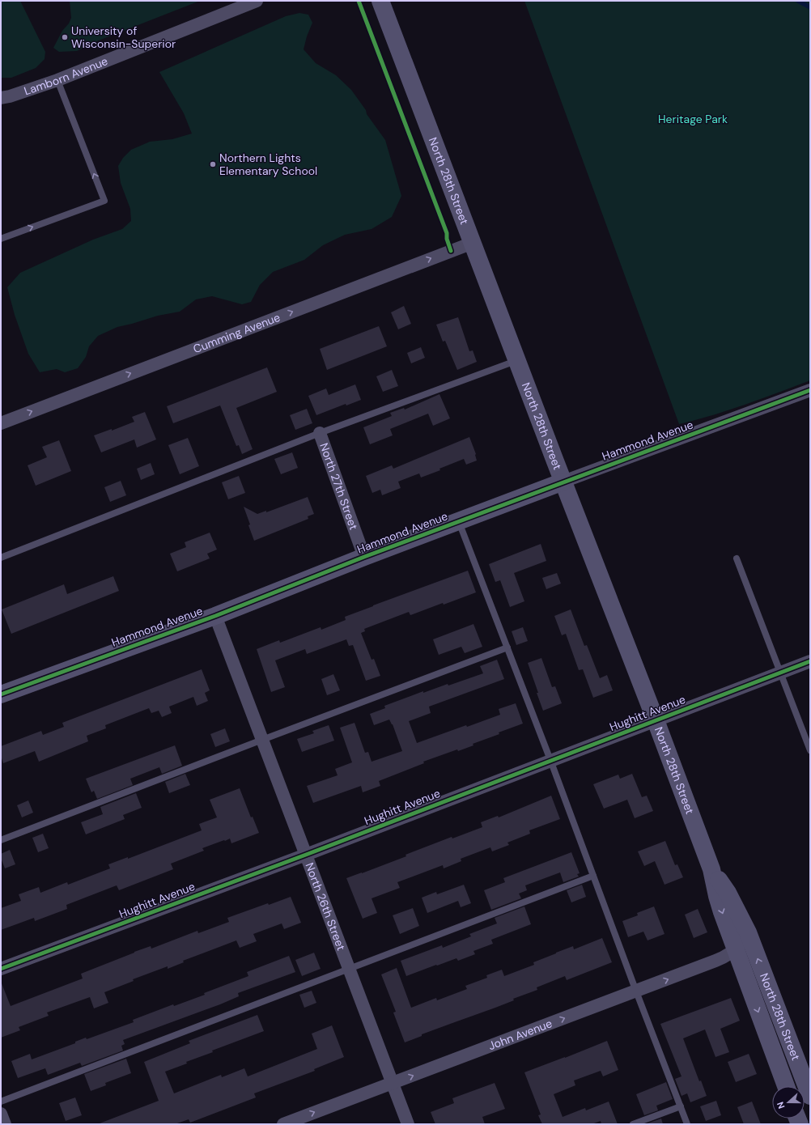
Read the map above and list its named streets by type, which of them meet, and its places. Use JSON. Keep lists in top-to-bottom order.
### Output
{
  "streets": {
    "main road": ["North 28th Street", "Hammond Avenue"],
    "street": [
      "Lamborn Avenue",
      "Cumming Avenue",
      "North 27th Street",
      "Hughitt Avenue",
      "North 26th Street",
      "John Avenue"
    ]
  },
  "crossings": [
    ["North 28th Street", "Cumming Avenue"],
    ["North 28th Street", "Hammond Avenue"],
    ["North 28th Street", "Hughitt Avenue"],
    ["North 28th Street", "John Avenue"],
    ["Hammond Avenue", "North 27th Street"],
    ["Hammond Avenue", "North 26th Street"],
    ["Hughitt Avenue", "North 26th Street"],
    ["North 26th Street", "John Avenue"]
  ],
  "one_way": ["Cumming Avenue", "John Avenue"],
  "parks": ["Heritage Park"],
  "places": ["University of Wisconsin-Superior", "Northern Lights Elementary School"],
  "north": "left"
}
